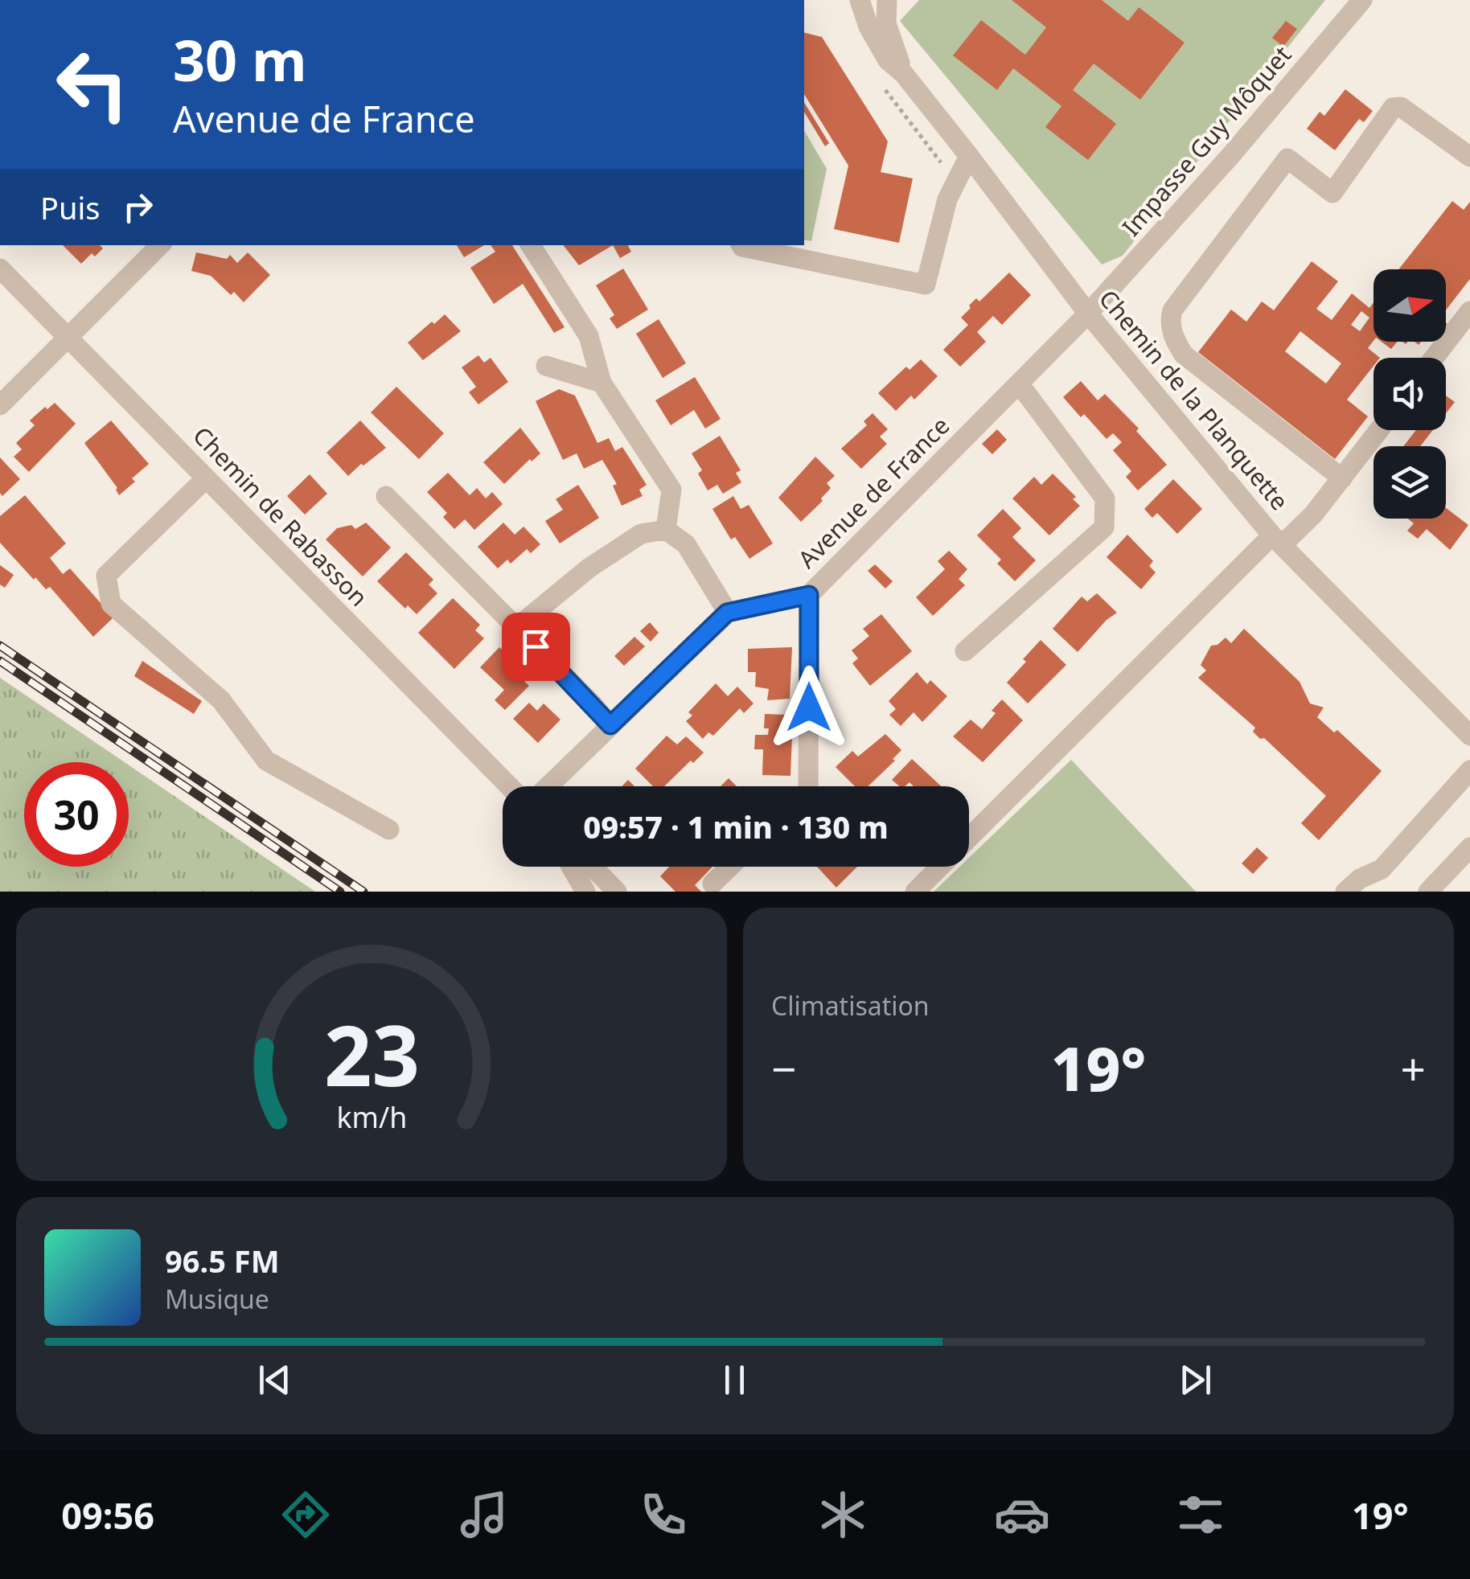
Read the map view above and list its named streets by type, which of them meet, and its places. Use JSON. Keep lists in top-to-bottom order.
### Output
{
  "streets": {
    "street": [
      "Impasse Guy Môquet",
      "Chemin de la Planquette",
      "Avenue de France",
      "Chemin de Rabasson"
    ]
  },
  "crossings": [
    ["Impasse Guy Môquet", "Chemin de la Planquette"],
    ["Impasse Guy Môquet", "Avenue de France"],
    ["Chemin de la Planquette", "Avenue de France"]
  ],
  "north": "right",
  "page": {
    "turn": ["30 m", "Avenue de France"],
    "then": "Puis",
    "limit": "30",
    "trip": "09:57 · 1 min · 130 m",
    "tile": "Climatisation",
    "heat": ["−", "19°", "+"],
    "song": ["96.5 FM", "Musique"],
    "tabs": ["09:56", "19°"],
    "gauge": ["23", "km/h"]
  }
}
